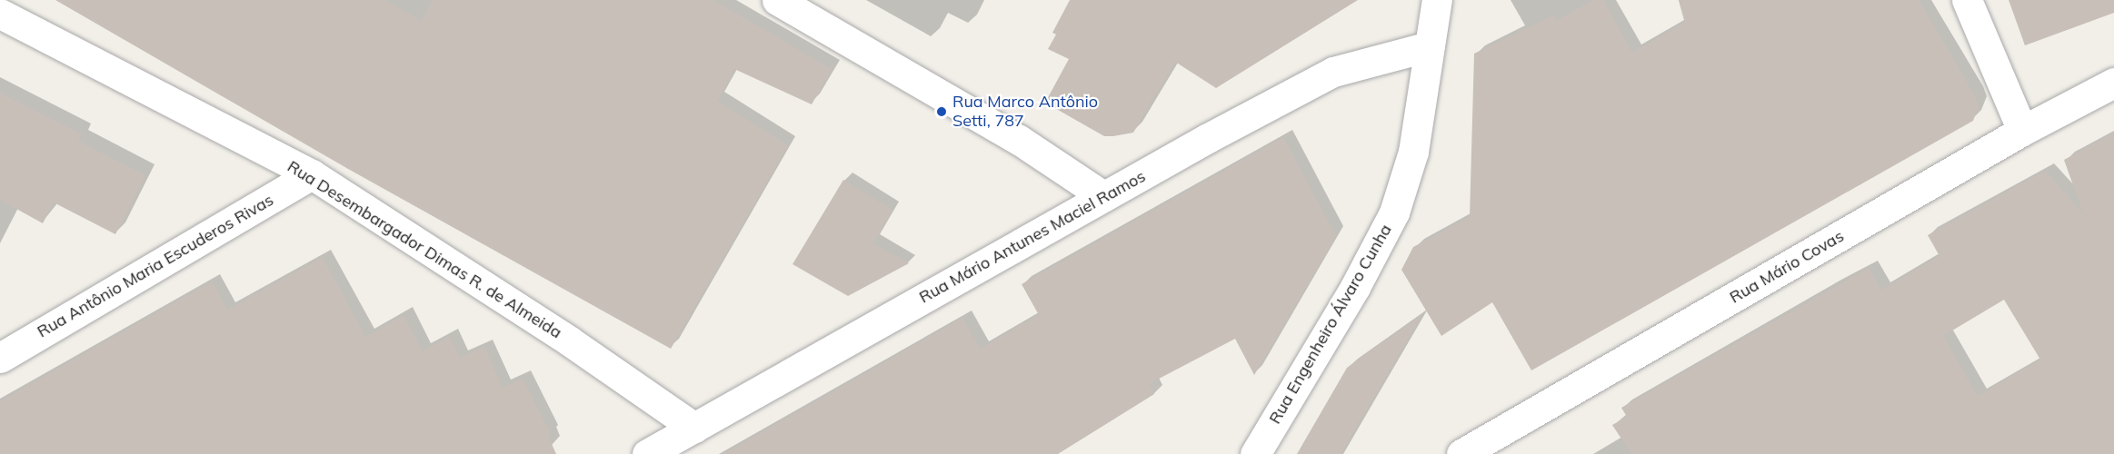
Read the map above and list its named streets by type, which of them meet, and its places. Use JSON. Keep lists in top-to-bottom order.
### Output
{
  "streets": {
    "street": [
      "Rua Mário Antunes Maciel Ramos",
      "Rua Desembargador Dimas R. de Almeida",
      "Rua Antônio Maria Escuderos Rivas",
      "Rua Mário Covas",
      "Rua Engenheiro Álvaro Cunha"
    ]
  },
  "crossings": [
    ["Rua Mário Antunes Maciel Ramos", "Rua Desembargador Dimas R. de Almeida"],
    ["Rua Mário Antunes Maciel Ramos", "Rua Engenheiro Álvaro Cunha"],
    ["Rua Desembargador Dimas R. de Almeida", "Rua Antônio Maria Escuderos Rivas"]
  ],
  "places": ["Rua Marco Antônio Setti, 787"]
}
